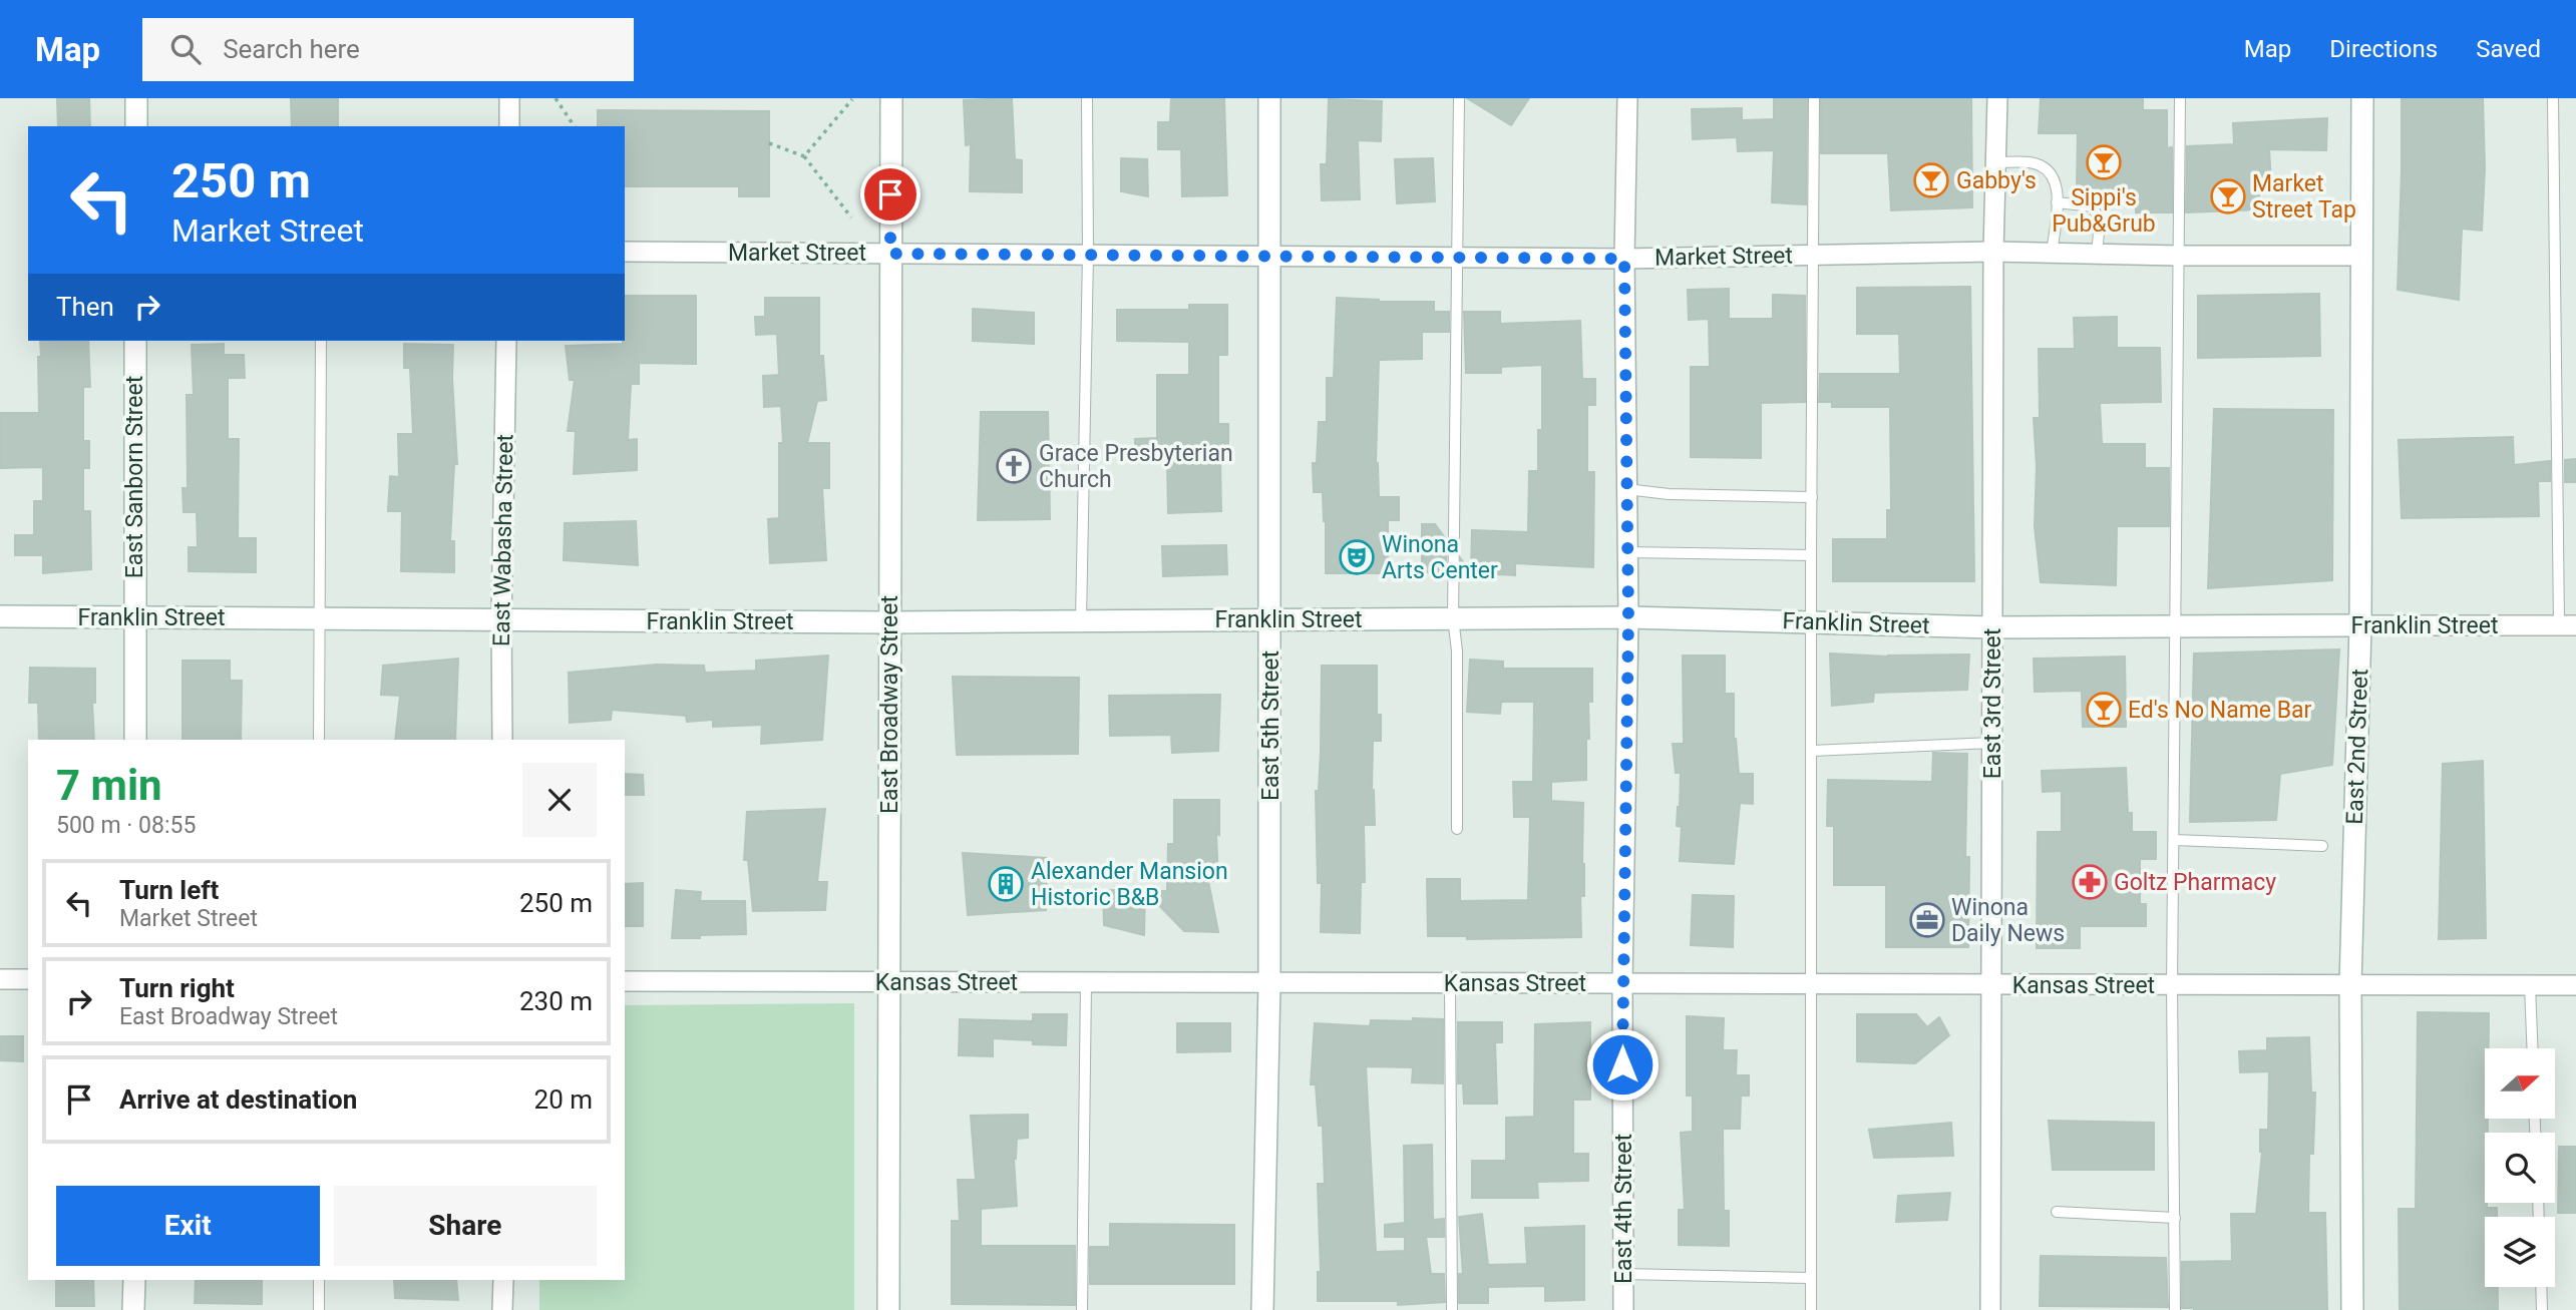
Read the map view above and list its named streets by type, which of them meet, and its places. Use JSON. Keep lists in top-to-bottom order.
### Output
{
  "streets": {
    "street": [
      "Market Street",
      "East Sanborn Street",
      "East Wabasha Street",
      "Franklin Street",
      "East 3rd Street",
      "East Broadway Street",
      "East 5th Street",
      "East 2nd Street",
      "Kansas Street",
      "East 4th Street"
    ]
  },
  "crossings": [
    ["Market Street", "East 3rd Street"],
    ["Market Street", "East Broadway Street"],
    ["Market Street", "East 5th Street"],
    ["Market Street", "East 2nd Street"],
    ["Market Street", "East 4th Street"],
    ["East Sanborn Street", "Franklin Street"],
    ["East Wabasha Street", "Franklin Street"],
    ["Franklin Street", "East 3rd Street"],
    ["Franklin Street", "East Broadway Street"],
    ["Franklin Street", "East 5th Street"],
    ["Franklin Street", "East 2nd Street"],
    ["Franklin Street", "East 4th Street"],
    ["East 3rd Street", "Kansas Street"],
    ["East Broadway Street", "Kansas Street"],
    ["East 5th Street", "Kansas Street"],
    ["East 2nd Street", "Kansas Street"],
    ["Kansas Street", "East 4th Street"]
  ],
  "places": {
    "bar": [
      "Sippi's Pub&Grub",
      "Gabby's",
      "Market Street Tap",
      "Ed's No Name Bar"
    ],
    "church": ["Grace Presbyterian Church"],
    "theatre": ["Winona Arts Center"],
    "pharmacy": ["Goltz Pharmacy"],
    "building": ["Alexander Mansion Historic B&B"],
    "office": ["Winona Daily News"]
  },
  "north": "right",
  "page": {
    "header": "Map",
    "search": "Search here",
    "nav": ["Map", "Directions", "Saved"],
    "turn": ["250 m", "Market Street"],
    "then": "Then",
    "heading": ["7 min", "500 m · 08:55"],
    "list": [
      {
        "name": "Turn left",
        "note": "Market Street",
        "value": "250 m"
      },
      {
        "name": "Turn right",
        "note": "East Broadway Street",
        "value": "230 m"
      },
      {
        "name": "Arrive at destination",
        "value": "20 m"
      }
    ],
    "buttons": ["Exit", "Share"]
  }
}
